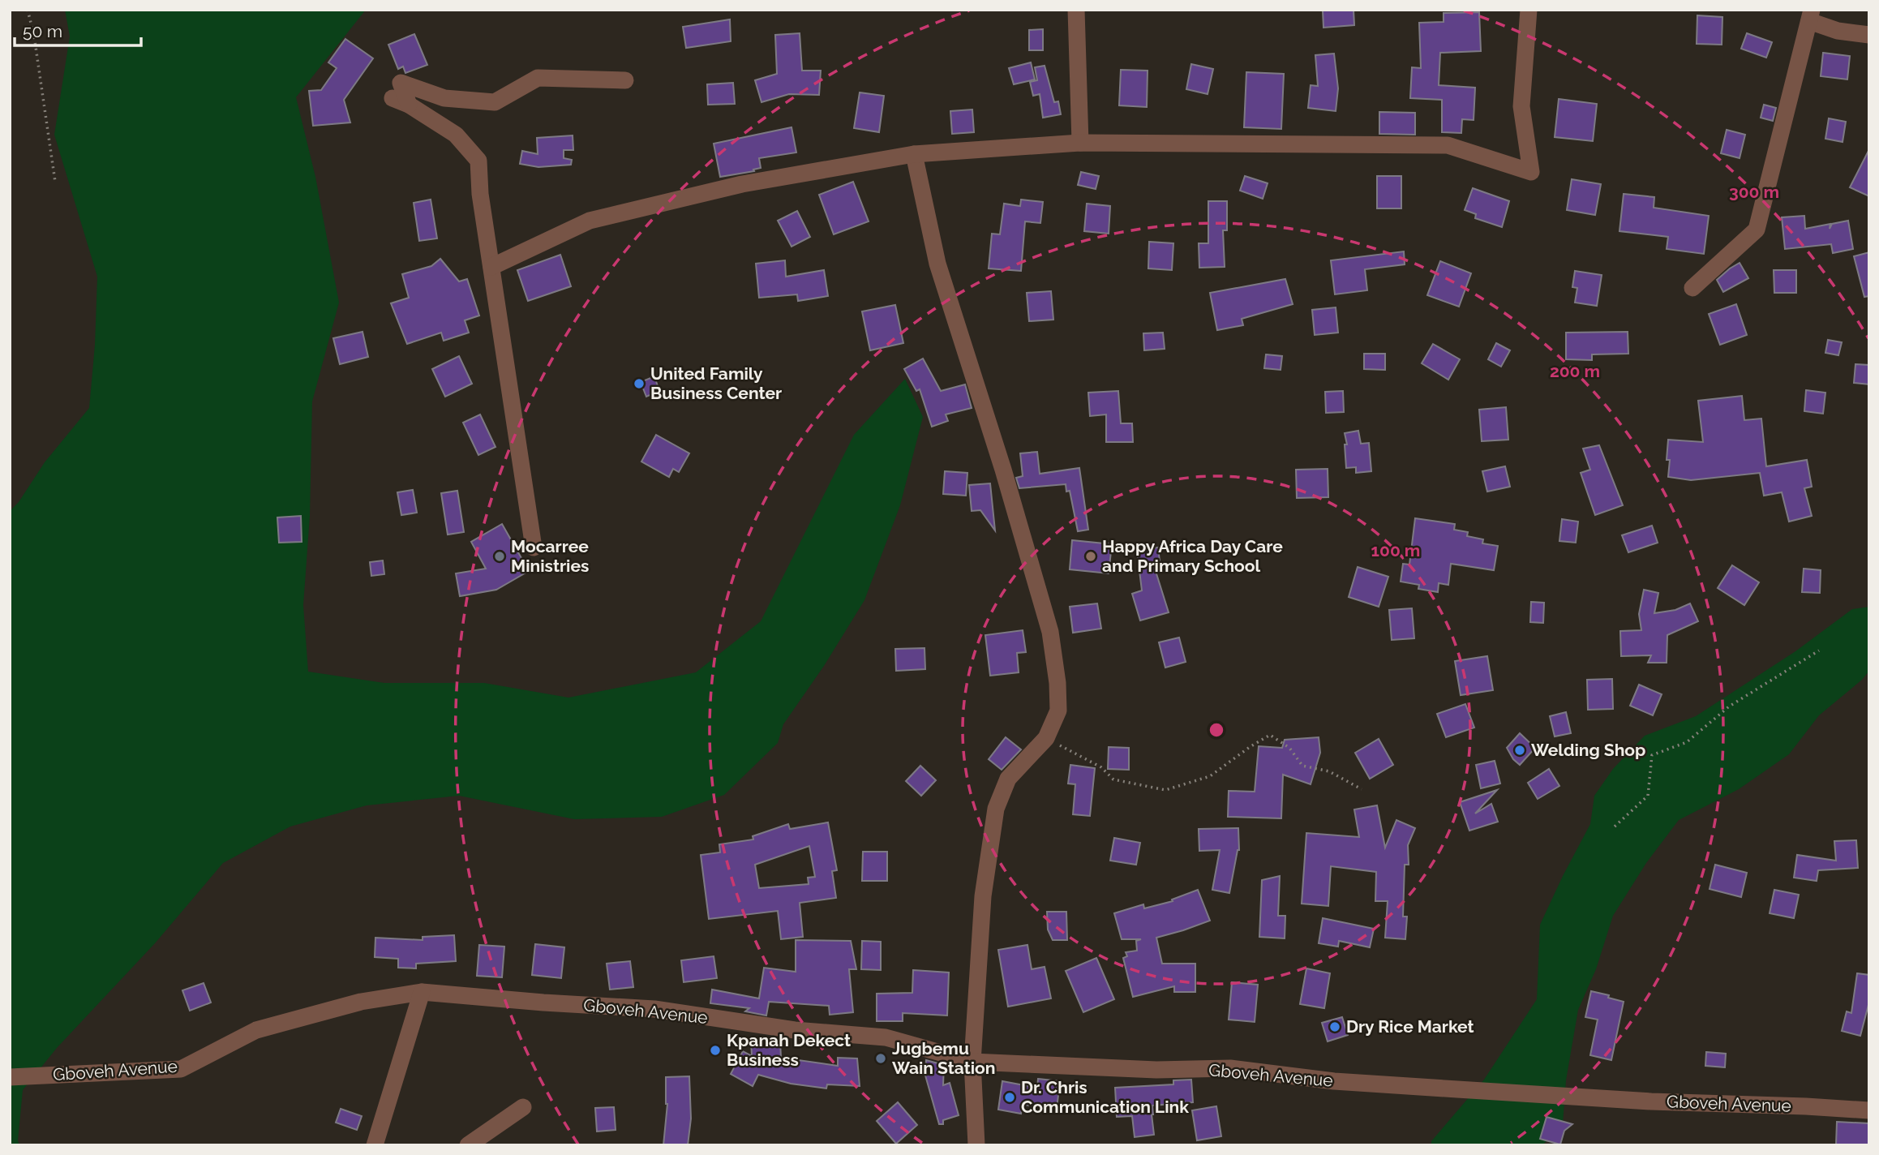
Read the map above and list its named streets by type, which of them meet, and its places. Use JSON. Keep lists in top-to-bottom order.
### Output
{
  "streets": {
    "street": ["Gboveh Avenue"]
  },
  "places": [
    "United Family Business Center",
    "Mocarree Ministries",
    "Happy Africa Day Care and Primary School",
    "Welding Shop",
    "Dry Rice Market",
    "Kpanah Dekect Business",
    "Jugbemu Wain Station",
    "Dr. Chris Communication Link"
  ],
  "scale_bar": "50 m",
  "rings": ["300 m", "200 m", "100 m"]
}
